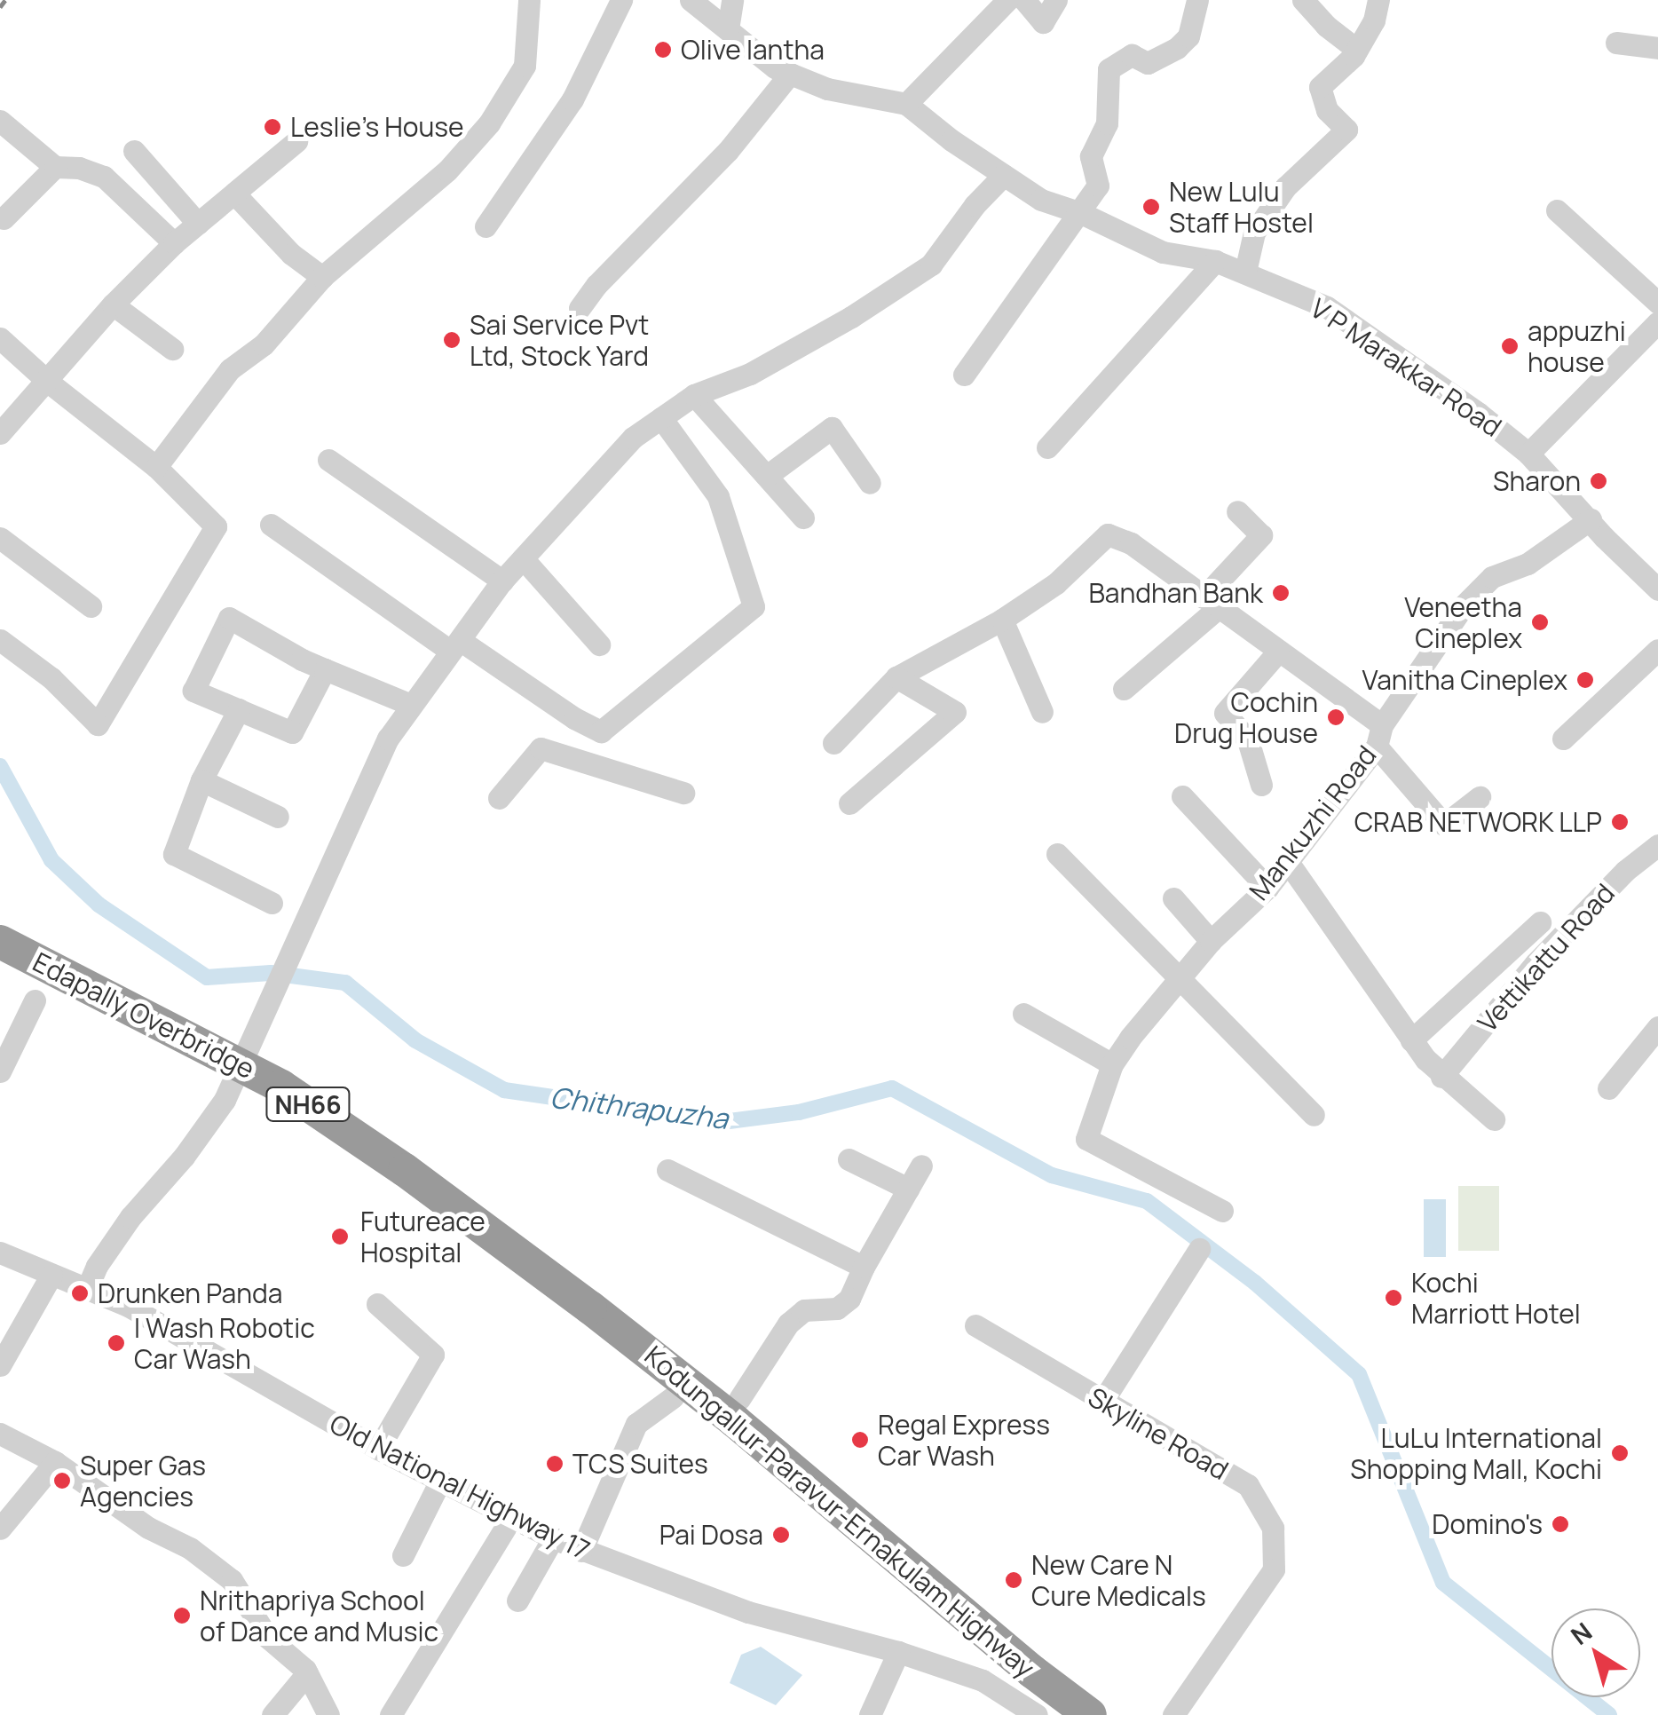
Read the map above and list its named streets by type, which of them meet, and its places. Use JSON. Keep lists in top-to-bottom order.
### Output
{
  "streets": {
    "highway": ["Edapally Overbridge", "NH66", "Kodungallur-Paravur-Ernakulam Highway"],
    "street": [
      "V P Marakkar Road",
      "Mankuzhi Road",
      "Vettikattu Road",
      "Skyline Road",
      "Old National Highway 17"
    ]
  },
  "crossings": [
    ["V P Marakkar Road", "Mankuzhi Road"],
    ["Edapally Overbridge", "Kodungallur-Paravur-Ernakulam Highway"]
  ],
  "water": ["Chithrapuzha"],
  "places": [
    "Olive Iantha",
    "Leslie's House",
    "New Lulu Staff Hostel",
    "Sai Service Pvt Ltd, Stock Yard",
    "appuzhi house",
    "Sharon",
    "Bandhan Bank",
    "Veneetha Cineplex",
    "Vanitha Cineplex",
    "Cochin Drug House",
    "CRAB NETWORK LLP",
    "Futureace Hospital",
    "Drunken Panda",
    "Kochi Marriott Hotel",
    "I Wash Robotic Car Wash",
    "Regal Express Car Wash",
    "LuLu International Shopping Mall, Kochi",
    "TCS Suites",
    "Super Gas Agencies",
    "Domino's",
    "Pai Dosa",
    "New Care N Cure Medicals",
    "Nrithapriya School of Dance and Music"
  ],
  "north": "top left"
}
